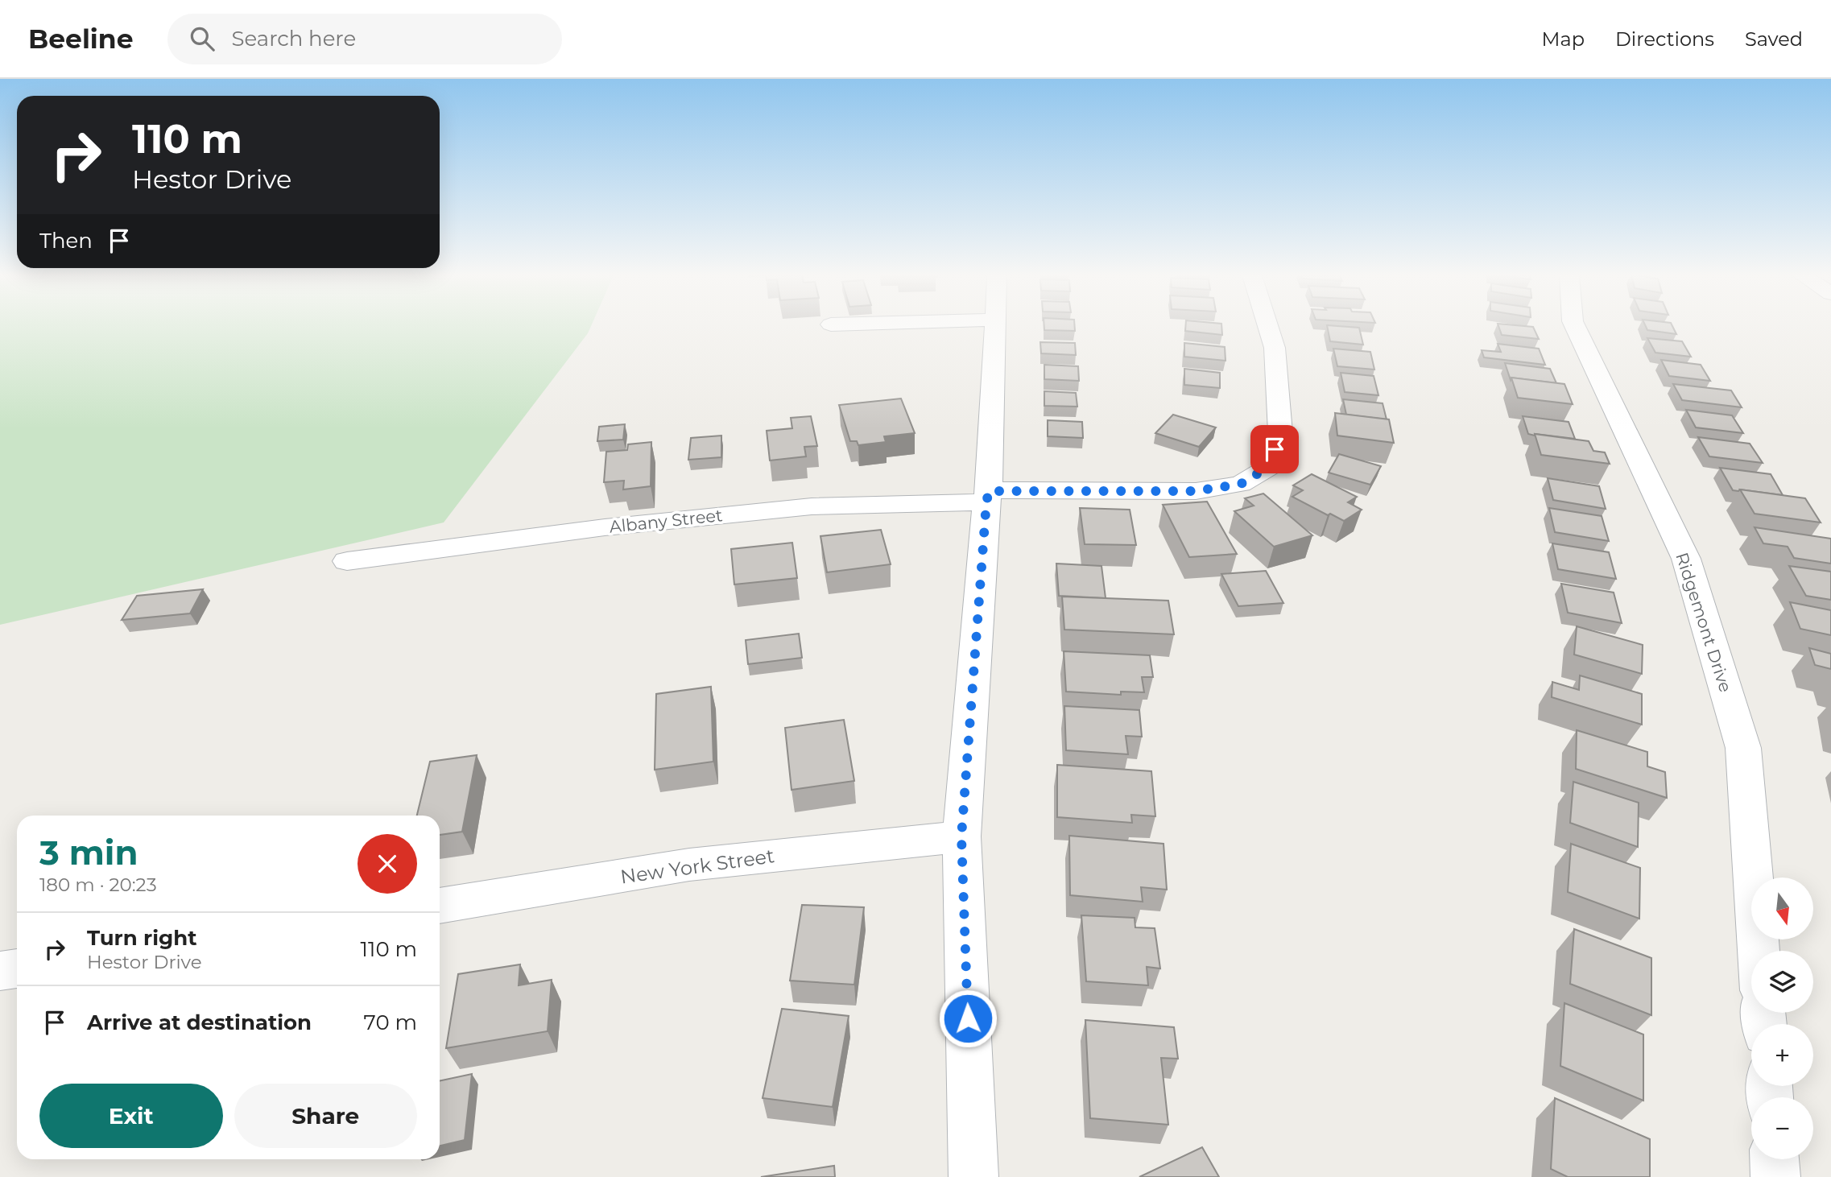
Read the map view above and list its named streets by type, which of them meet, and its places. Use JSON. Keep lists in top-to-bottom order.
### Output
{
  "streets": {
    "street": ["Albany Street", "Ridgemont Drive", "New York Street"]
  },
  "north": "bottom",
  "page": {
    "header": "Beeline",
    "search": "Search here",
    "nav": ["Map", "Directions", "Saved"],
    "turn": ["110 m", "Hestor Drive"],
    "then": "Then",
    "heading": ["3 min", "180 m · 20:23"],
    "map_buttons": ["+", "−"],
    "list": [
      {
        "name": "Turn right",
        "note": "Hestor Drive",
        "value": "110 m"
      },
      {
        "name": "Arrive at destination",
        "value": "70 m"
      }
    ],
    "buttons": ["Exit", "Share"]
  }
}
